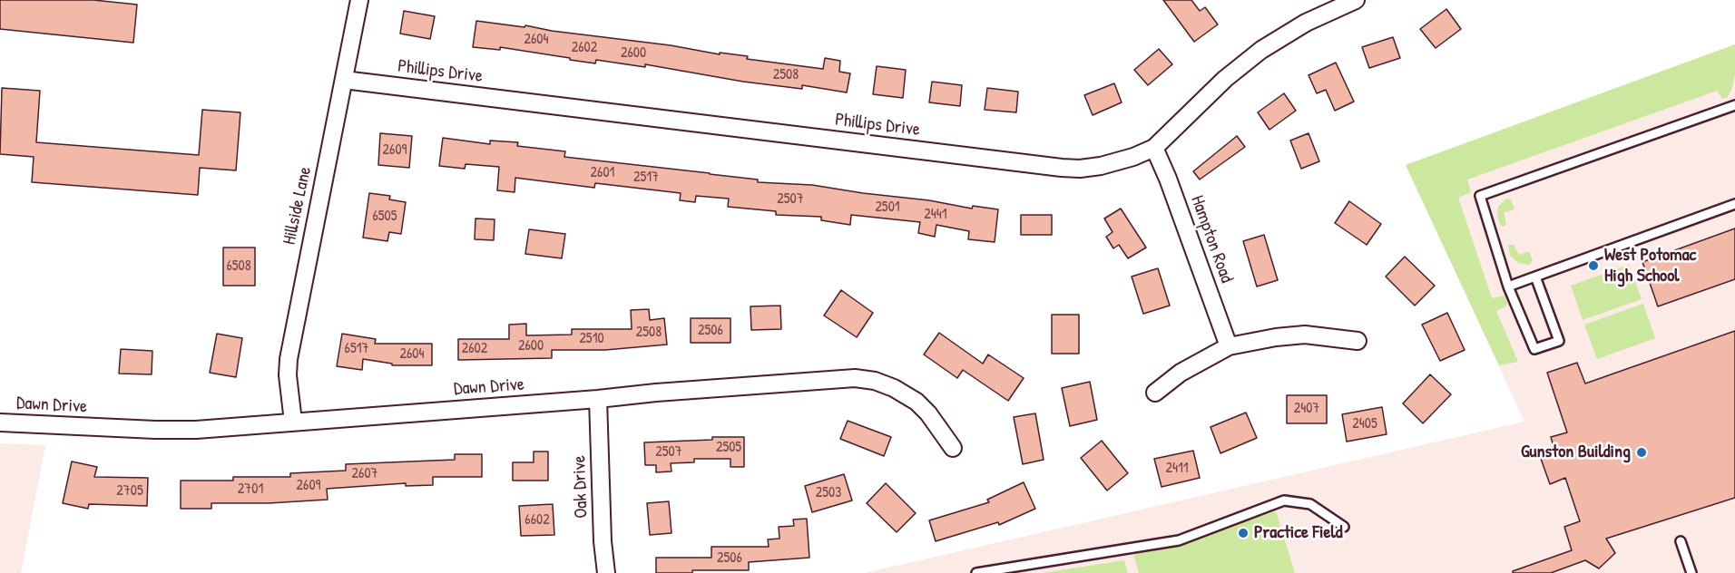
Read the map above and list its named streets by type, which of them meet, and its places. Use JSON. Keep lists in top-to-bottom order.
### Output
{
  "streets": {
    "street": [
      "Phillips Drive",
      "Hillside Lane",
      "Hampton Road",
      "Dawn Drive",
      "Oak Drive"
    ]
  },
  "crossings": [
    ["Phillips Drive", "Hillside Lane"],
    ["Phillips Drive", "Hampton Road"],
    ["Hillside Lane", "Dawn Drive"],
    ["Dawn Drive", "Oak Drive"]
  ],
  "places": ["West Potomac High School", "Gunston Building", "Practice Field"],
  "house_numbers": [
    "2604",
    "2602",
    "2600",
    "2508",
    "2609",
    "2601",
    "2517",
    "2507",
    "2501",
    "2441",
    "6505",
    "6508",
    "2506",
    "2508",
    "2510",
    "2600",
    "6517",
    "2602",
    "2604",
    "2407",
    "2405",
    "2505",
    "2507",
    "2411",
    "2607",
    "2609",
    "2701",
    "2705",
    "2503",
    "6602",
    "2506"
  ]
}
